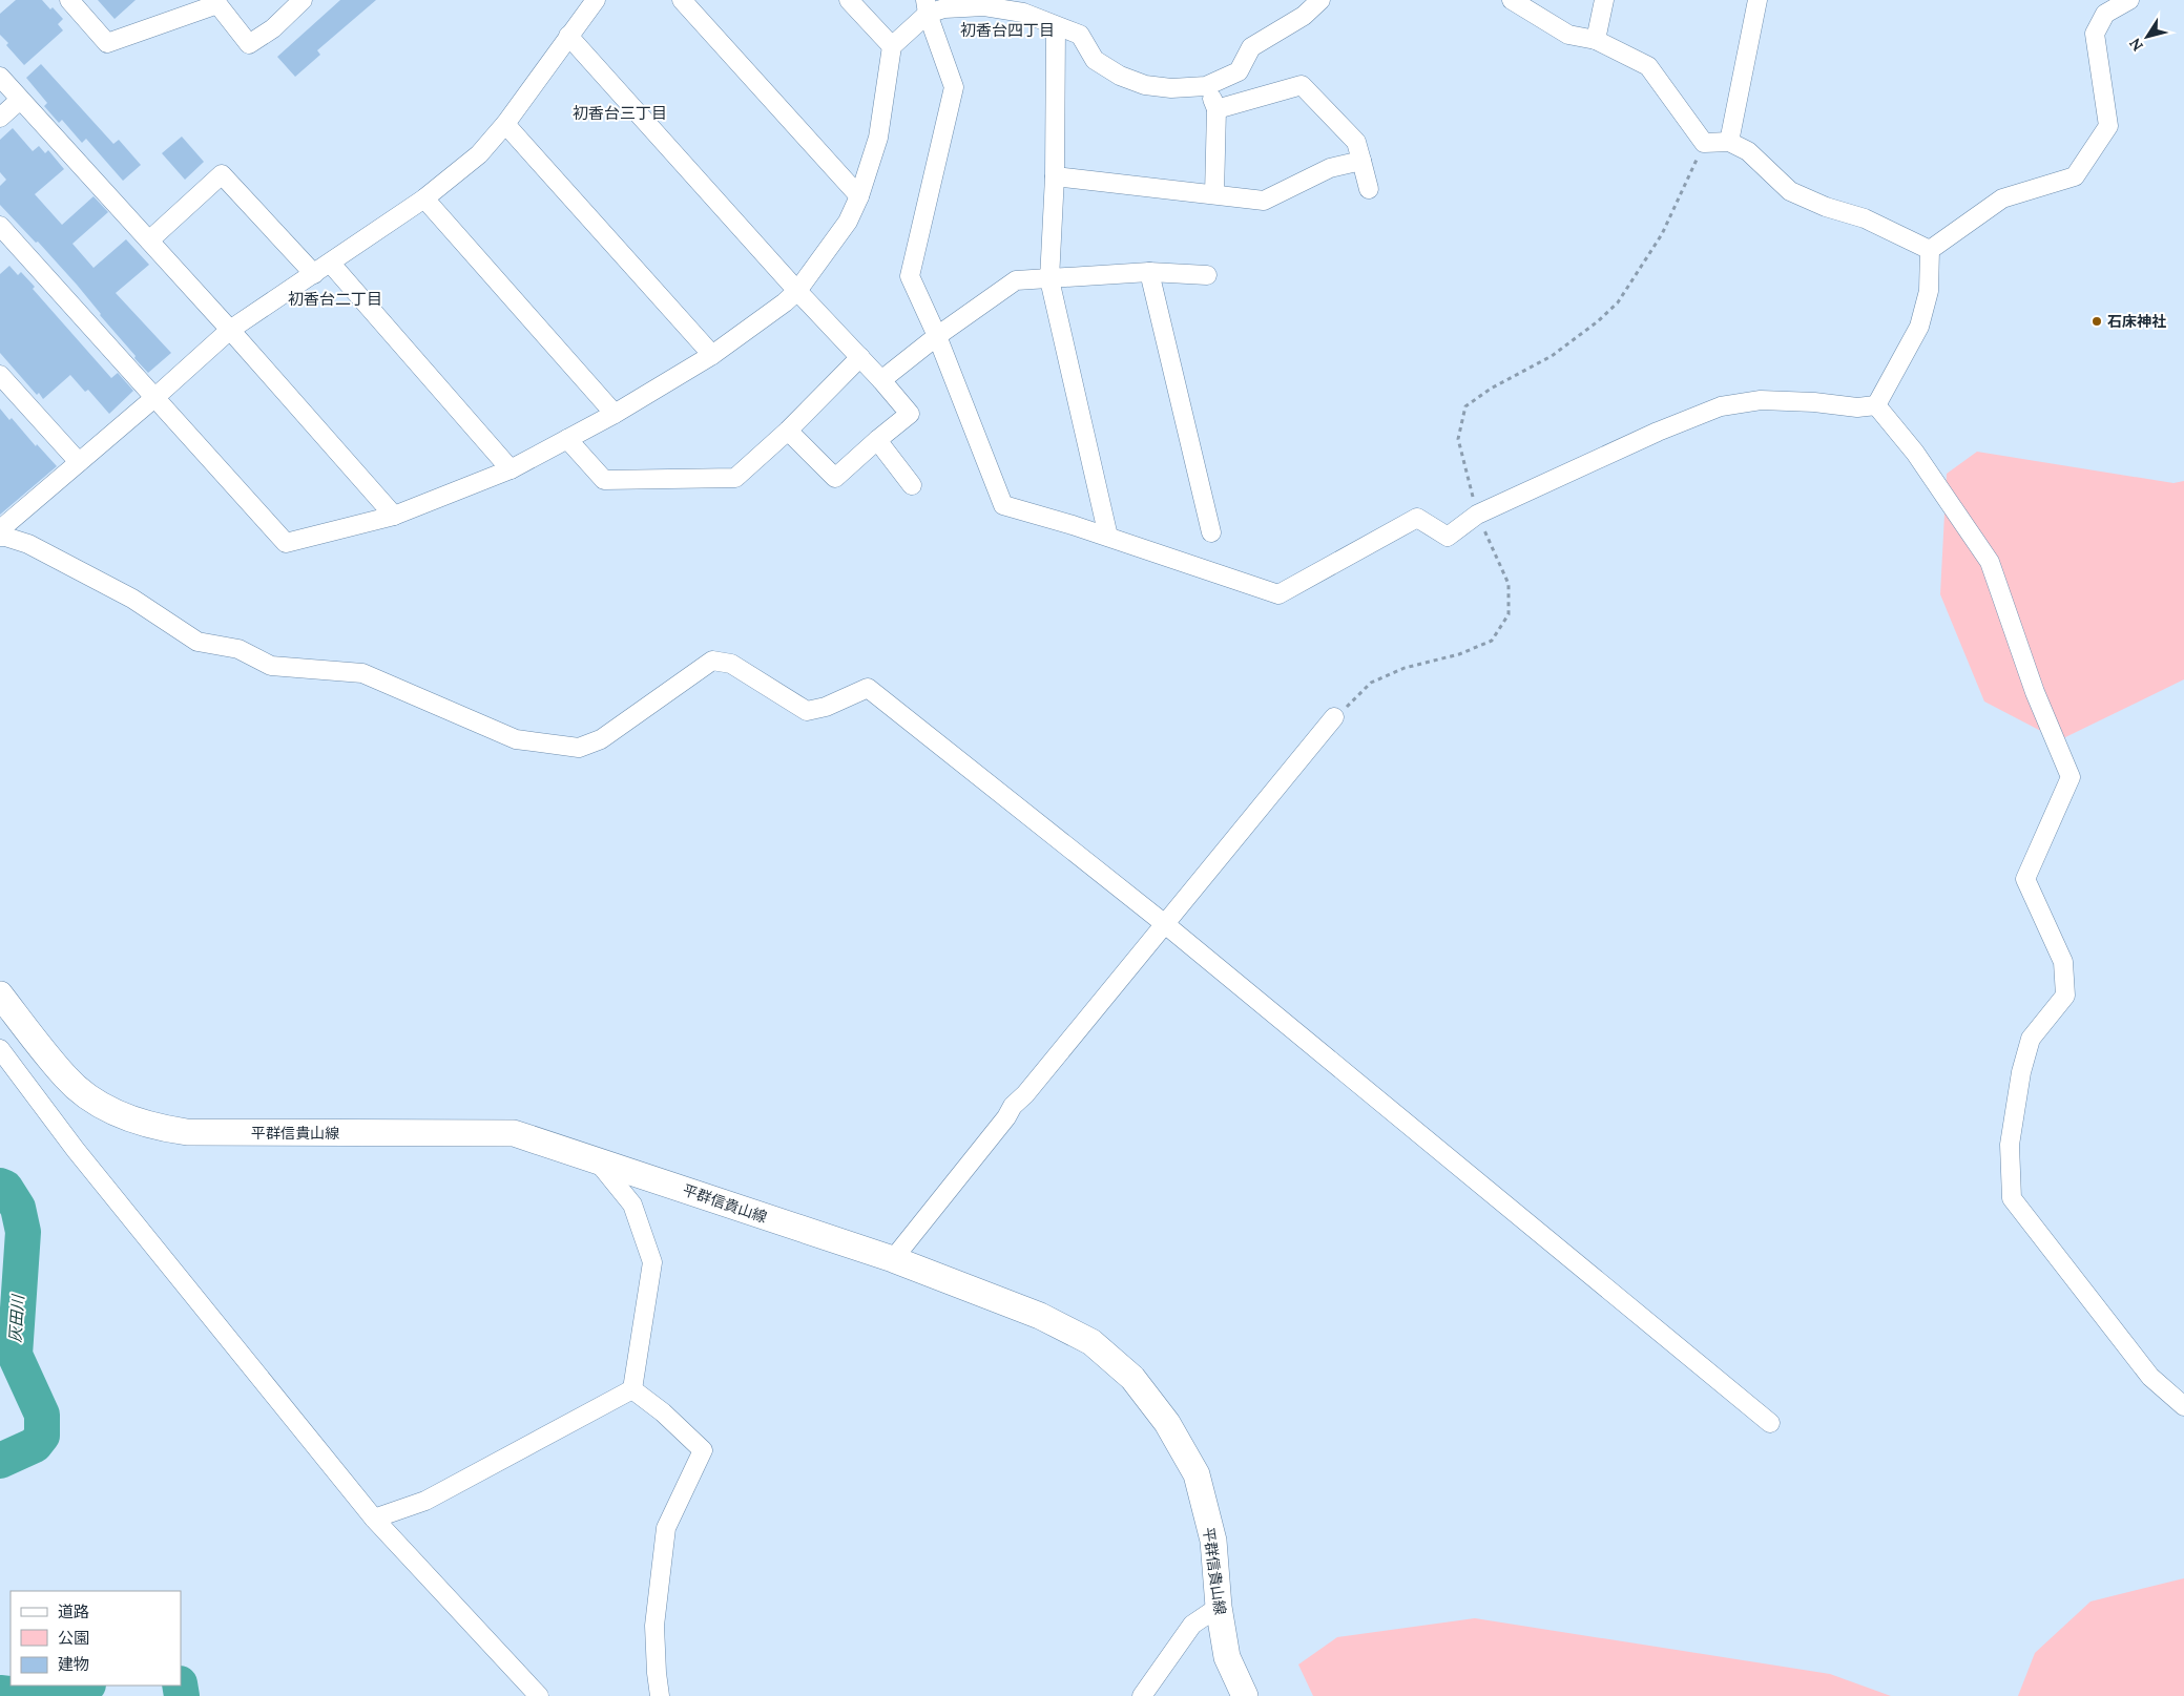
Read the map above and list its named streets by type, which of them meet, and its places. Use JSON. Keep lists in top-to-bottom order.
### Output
{
  "streets": {
    "main road": ["平群信貴山線"]
  },
  "districts": ["初香台四丁目", "初香台三丁目", "初香台二丁目"],
  "water": ["灰田川"],
  "places": ["石床神社"],
  "legend": ["道路", "公園", "建物"],
  "north": "bottom left"
}
